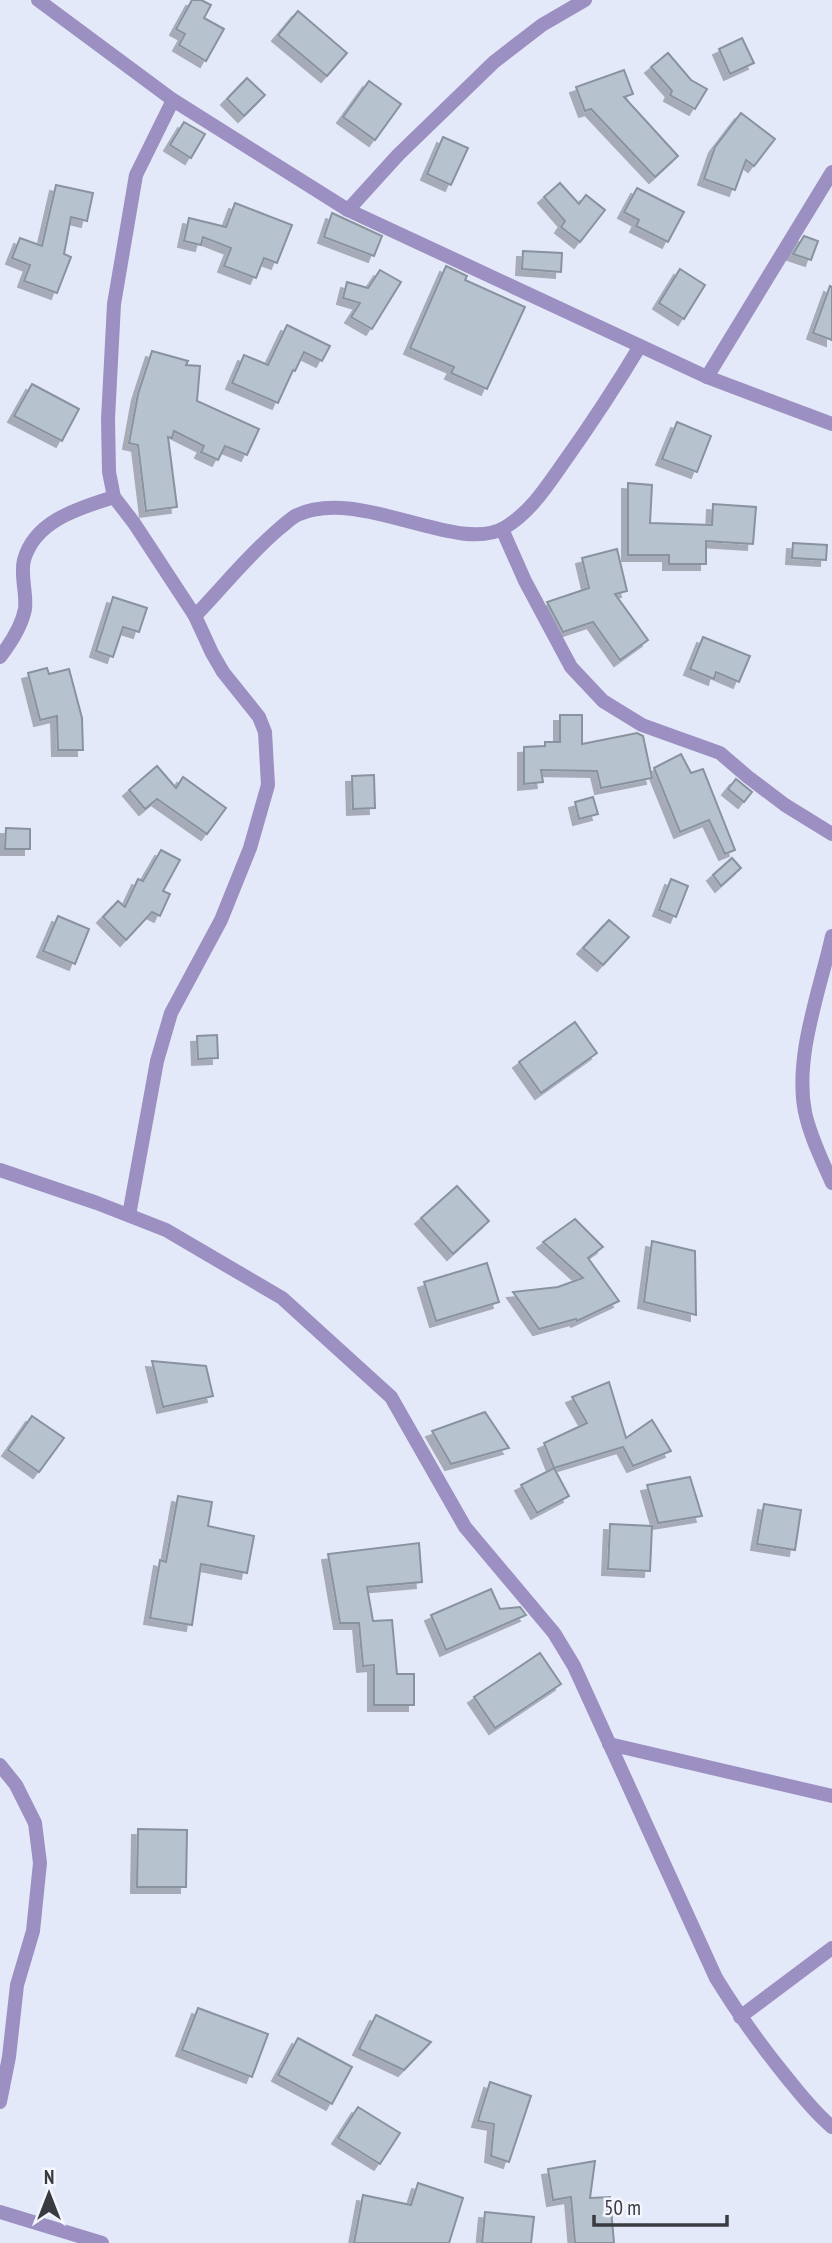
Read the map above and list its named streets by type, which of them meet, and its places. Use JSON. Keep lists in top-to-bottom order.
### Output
{
  "scale_bar": "50 m",
  "north": "top"
}
